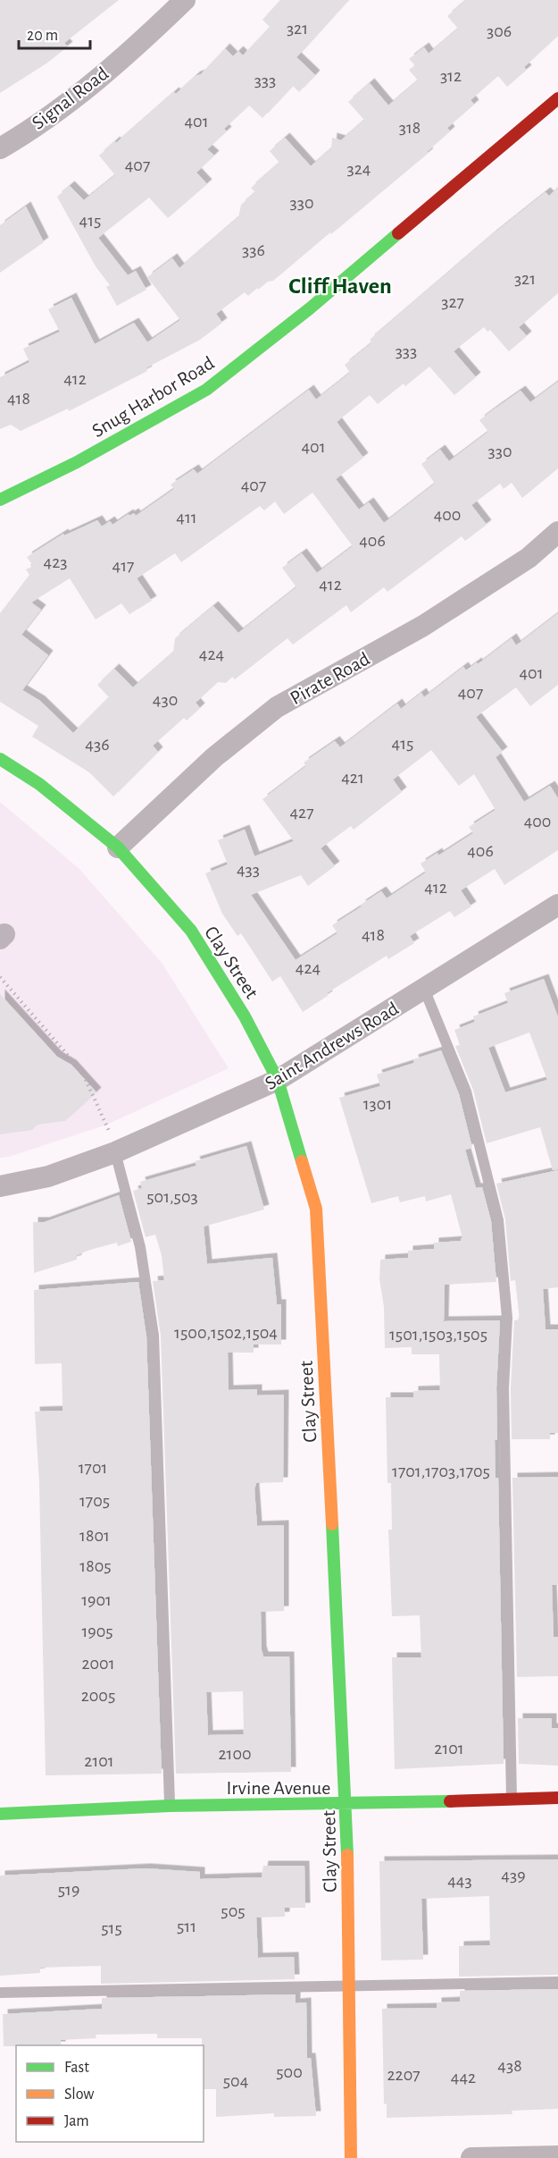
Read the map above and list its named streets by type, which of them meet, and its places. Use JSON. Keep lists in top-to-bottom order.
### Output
{
  "streets": {
    "street": [
      "Signal Road",
      "Snug Harbor Road",
      "Pirate Road",
      "Clay Street",
      "Saint Andrews Road",
      "Irvine Avenue"
    ]
  },
  "crossings": [
    ["Pirate Road", "Clay Street"],
    ["Clay Street", "Saint Andrews Road"],
    ["Clay Street", "Irvine Avenue"]
  ],
  "districts": ["Cliff Haven"],
  "house_numbers": [
    "321",
    "306",
    "312",
    "333",
    "401",
    "318",
    "407",
    "324",
    "330",
    "415",
    "336",
    "321",
    "327",
    "333",
    "412",
    "418",
    "401",
    "330",
    "407",
    "400",
    "411",
    "406",
    "423",
    "417",
    "412",
    "424",
    "401",
    "407",
    "430",
    "415",
    "436",
    "421",
    "427",
    "400",
    "406",
    "433",
    "412",
    "418",
    "424",
    "1301",
    "501,503",
    "1500,1502,1504",
    "1501,1503,1505",
    "1701",
    "1701,1703,1705",
    "1705",
    "1801",
    "1805",
    "1901",
    "1905",
    "2001",
    "2005",
    "2101",
    "2100",
    "2101",
    "439",
    "443",
    "519",
    "505",
    "511",
    "515",
    "438",
    "500",
    "2207",
    "442",
    "504"
  ],
  "legend": ["Fast", "Slow", "Jam"],
  "scale_bar": "20 m"
}
